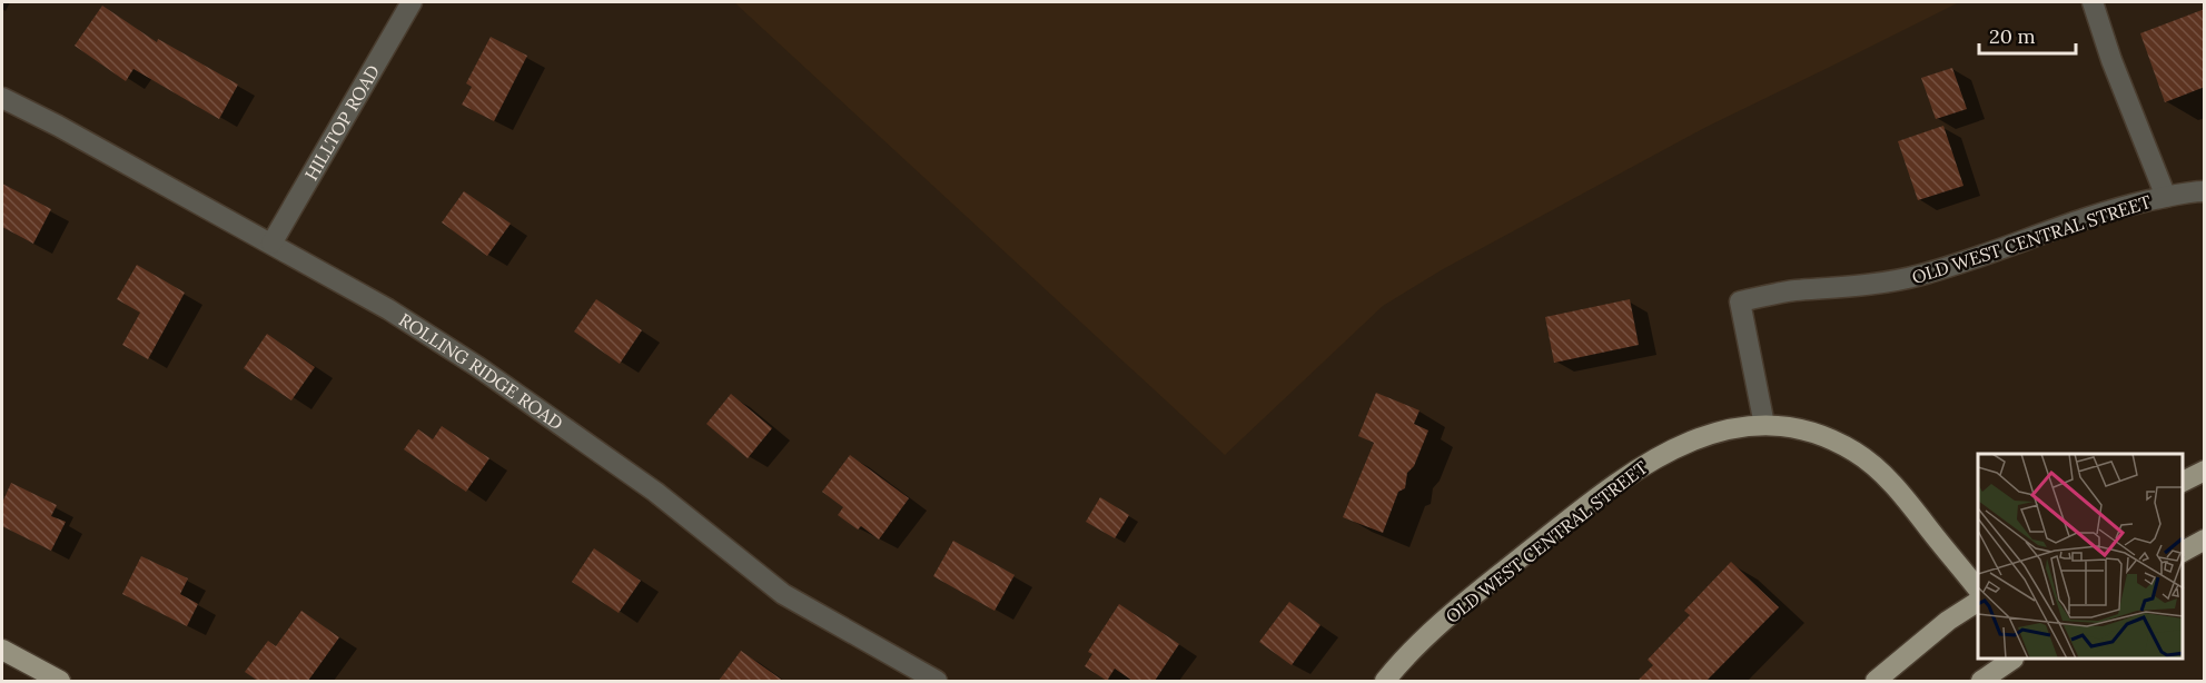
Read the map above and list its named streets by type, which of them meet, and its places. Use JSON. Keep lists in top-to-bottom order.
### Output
{
  "streets": {
    "main road": ["OLD WEST CENTRAL STREET"],
    "street": ["HILLTOP ROAD", "ROLLING RIDGE ROAD"]
  },
  "crossings": [
    ["HILLTOP ROAD", "ROLLING RIDGE ROAD"]
  ],
  "scale_bar": "20 m"
}
